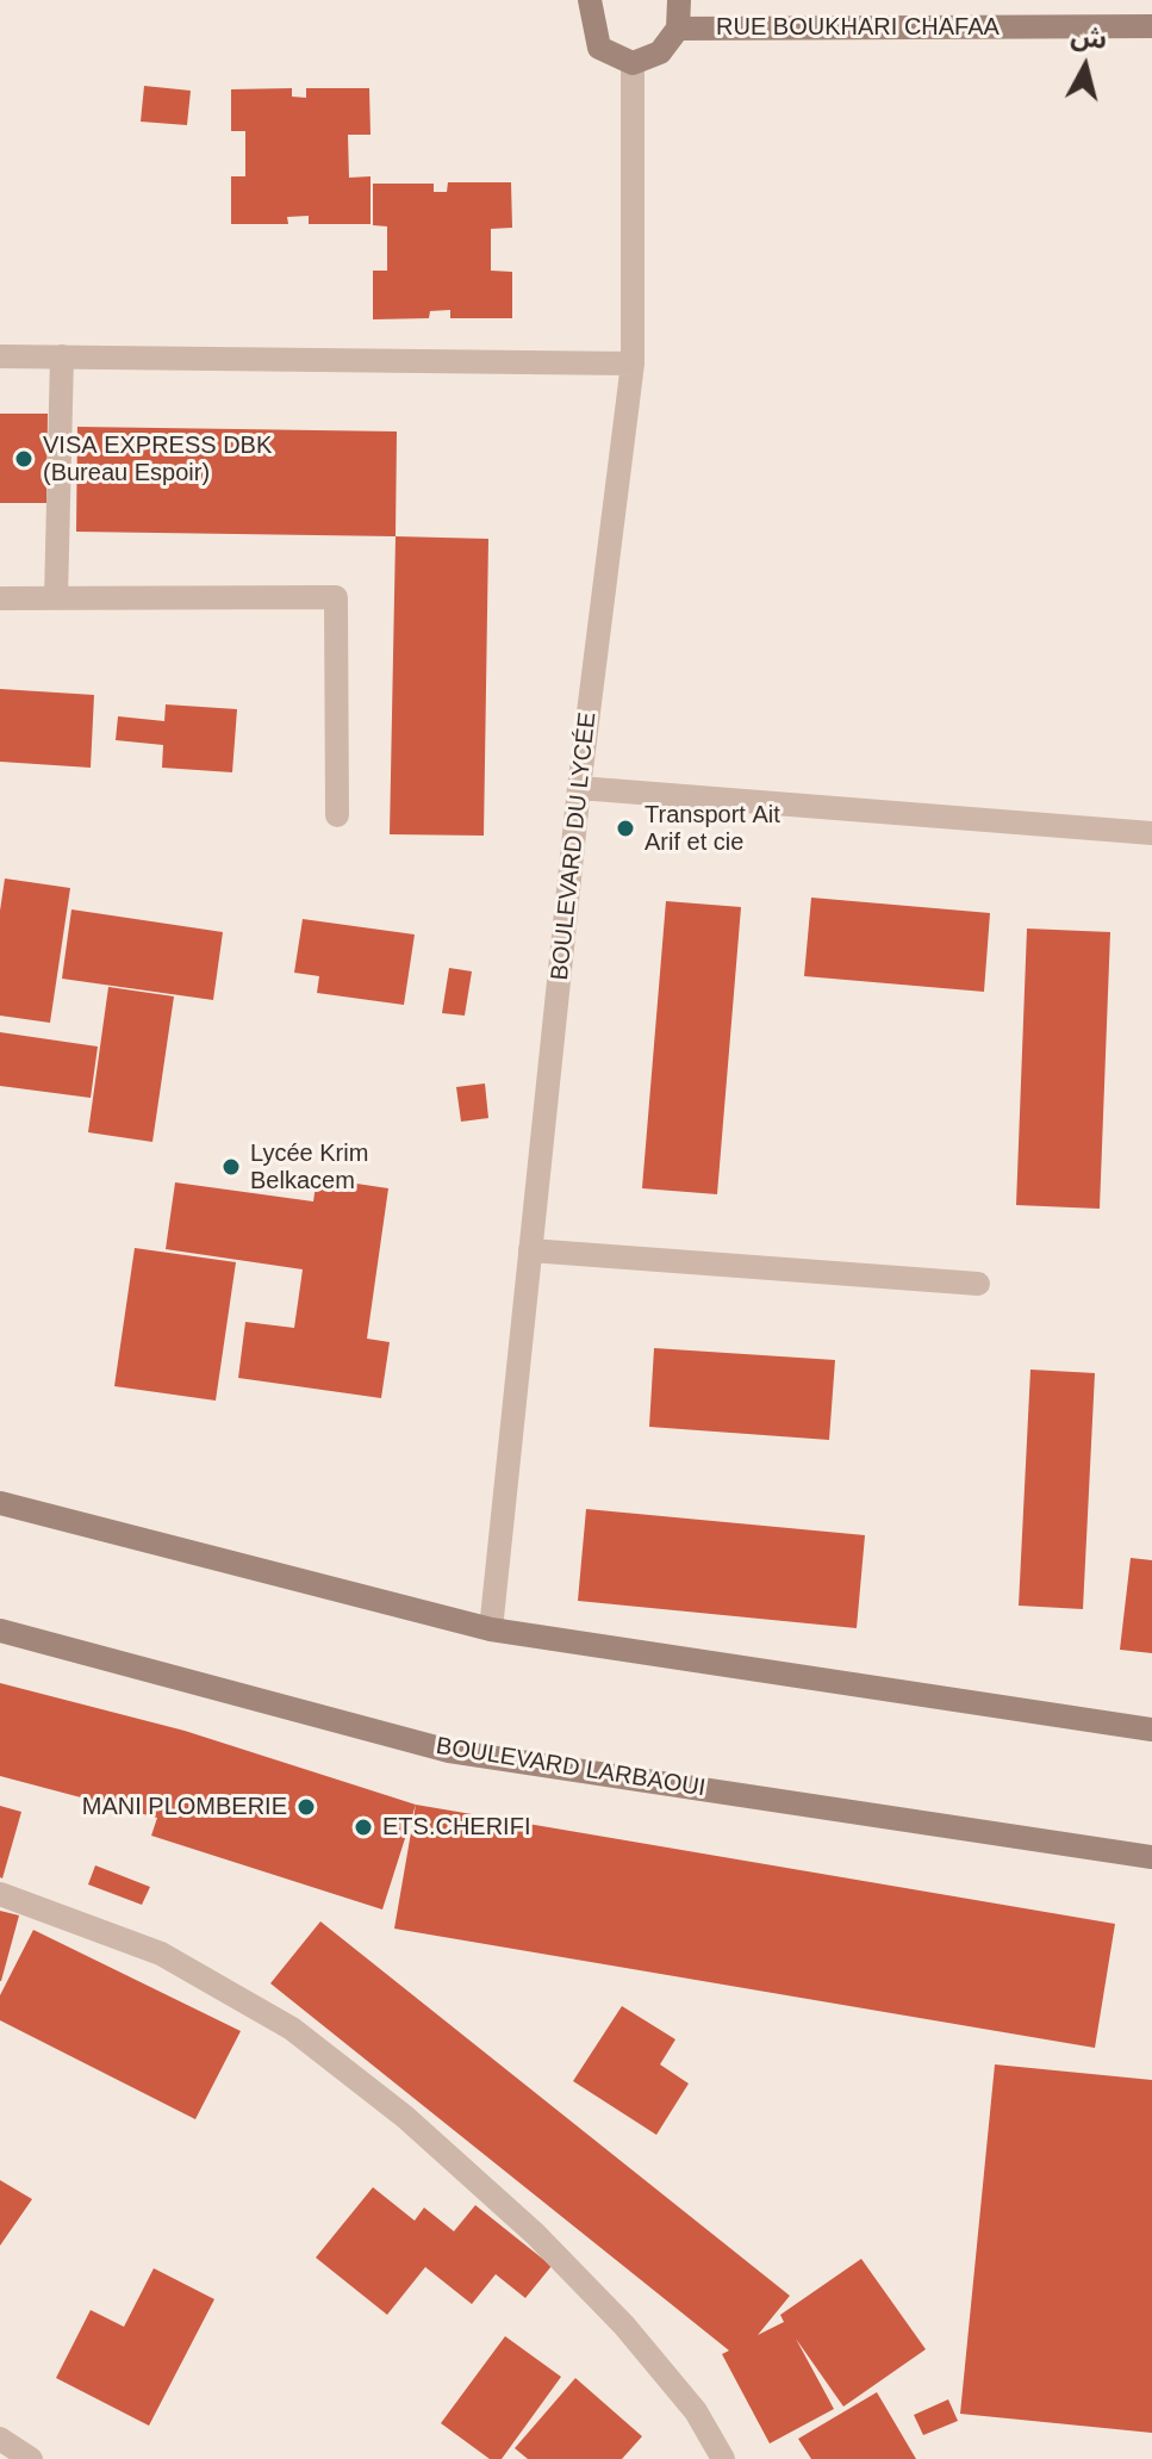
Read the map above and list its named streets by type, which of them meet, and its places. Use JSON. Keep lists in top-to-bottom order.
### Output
{
  "streets": {
    "main road": ["RUE BOUKHARI CHAFAA", "BOULEVARD LARBAOUI"],
    "street": ["BOULEVARD DU LYCÉE"]
  },
  "places": [
    "VISA EXPRESS DBK (Bureau Espoir)",
    "Transport Ait Arif et cie",
    "Lycée Krim Belkacem",
    "MANI PLOMBERIE",
    "ETS.CHERIFI"
  ],
  "north": "top"
}
